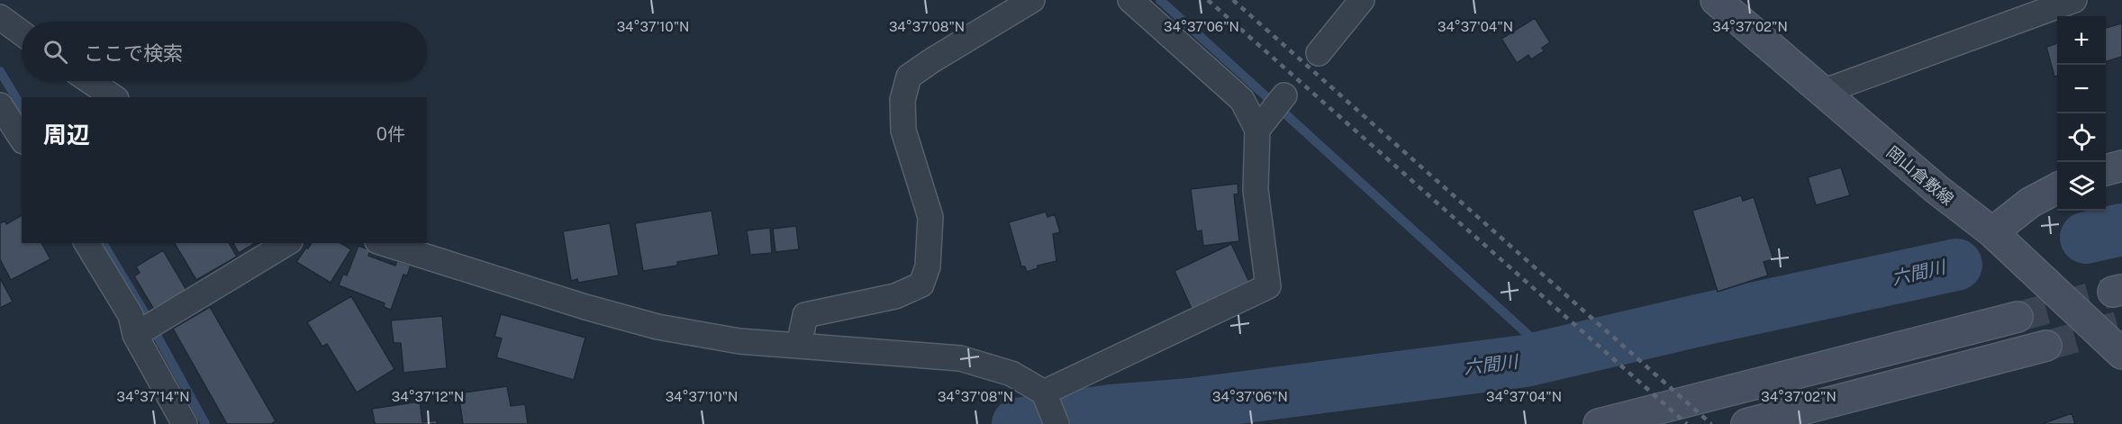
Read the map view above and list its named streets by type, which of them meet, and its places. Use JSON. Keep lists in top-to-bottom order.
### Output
{
  "streets": {
    "street": ["岡山倉敷線"]
  },
  "water": ["六間川"],
  "page": {
    "map_buttons": ["+", "−"],
    "search": "ここで検索",
    "heading": ["周辺", "0件"]
  },
  "coordinates": [
    "34°37'10\"N",
    "34°37'08\"N",
    "34°37'06\"N",
    "34°37'04\"N",
    "34°37'02\"N",
    "34°37'14\"N",
    "34°37'12\"N"
  ]
}
